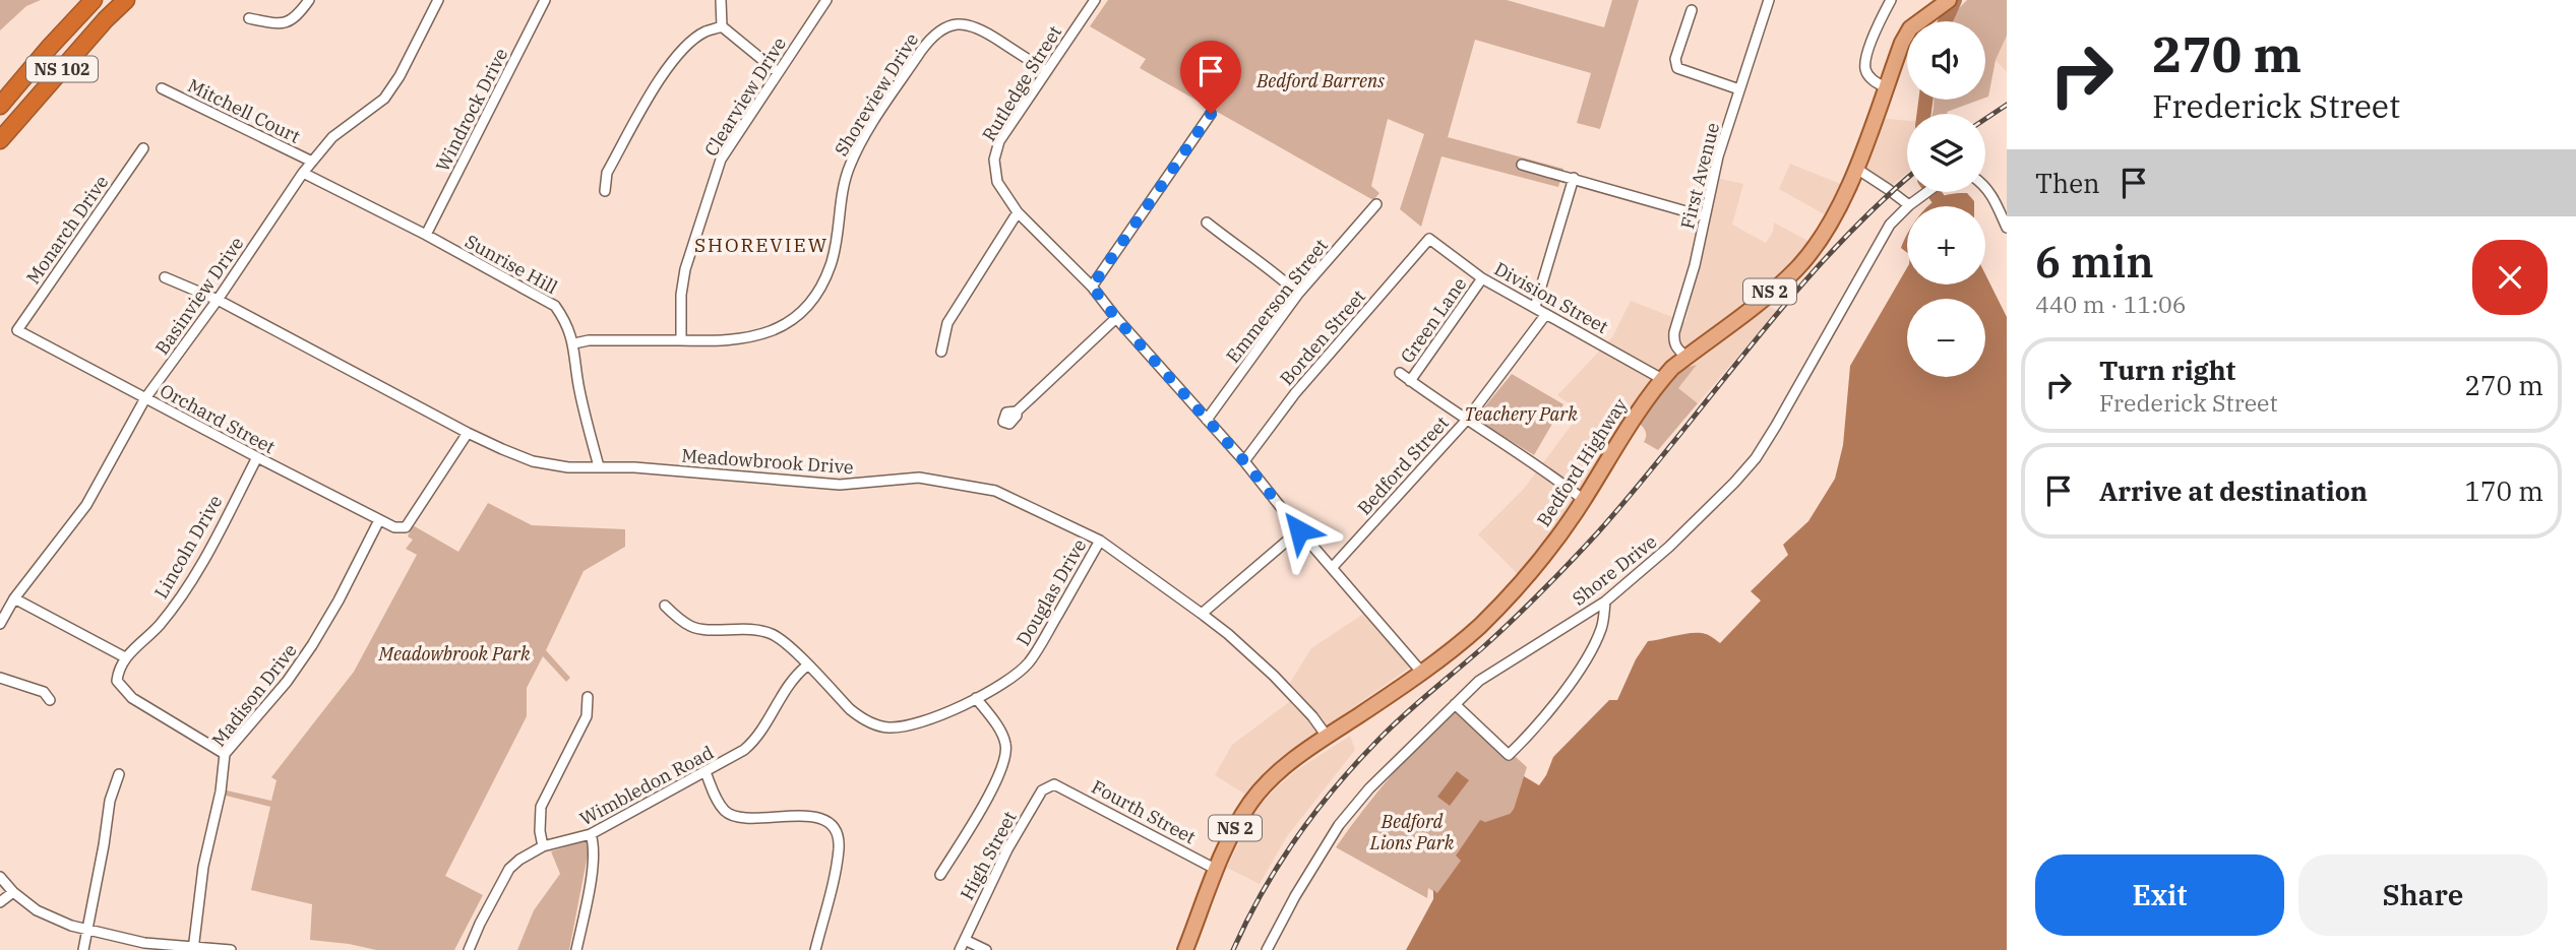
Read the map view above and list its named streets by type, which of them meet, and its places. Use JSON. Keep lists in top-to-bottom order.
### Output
{
  "streets": {
    "highway": ["NS 102"],
    "main road": ["NS 2", "Bedford Highway"],
    "street": [
      "Rutledge Street",
      "Shoreview Drive",
      "Clearview Drive",
      "Windrock Drive",
      "Mitchell Court",
      "First Avenue",
      "Monarch Drive",
      "Sunrise Hill",
      "Basinview Drive",
      "Division Street",
      "Emmerson Street",
      "Green Lane",
      "Borden Street",
      "Orchard Street",
      "Meadowbrook Drive",
      "Bedford Street",
      "Lincoln Drive",
      "Shore Drive",
      "Douglas Drive",
      "Madison Drive",
      "Wimbledon Road",
      "Fourth Street",
      "High Street"
    ]
  },
  "crossings": [
    ["Rutledge Street", "Shoreview Drive"],
    ["Rutledge Street", "Emmerson Street"],
    ["Rutledge Street", "Borden Street"],
    ["Rutledge Street", "Bedford Highway"],
    ["Rutledge Street", "Bedford Street"],
    ["Shoreview Drive", "Clearview Drive"],
    ["Shoreview Drive", "Sunrise Hill"],
    ["Windrock Drive", "Sunrise Hill"],
    ["Mitchell Court", "Basinview Drive"],
    ["First Avenue", "Bedford Highway"],
    ["Monarch Drive", "Orchard Street"],
    ["Sunrise Hill", "Basinview Drive"],
    ["Sunrise Hill", "Meadowbrook Drive"],
    ["Basinview Drive", "Orchard Street"],
    ["Basinview Drive", "Meadowbrook Drive"],
    ["Division Street", "Green Lane"],
    ["Division Street", "Borden Street"],
    ["Division Street", "Bedford Highway"],
    ["Division Street", "Bedford Street"],
    ["Orchard Street", "Meadowbrook Drive"],
    ["Orchard Street", "Lincoln Drive"],
    ["Orchard Street", "Madison Drive"],
    ["Meadowbrook Drive", "Bedford Highway"],
    ["Meadowbrook Drive", "Douglas Drive"],
    ["Bedford Highway", "Fourth Street"],
    ["Lincoln Drive", "Madison Drive"],
    ["Douglas Drive", "Wimbledon Road"],
    ["Fourth Street", "High Street"]
  ],
  "districts": ["SHOREVIEW"],
  "parks": [
    "Bedford Barrens",
    "Teachery Park",
    "Meadowbrook Park",
    "Bedford Lions Park"
  ],
  "page": {
    "turn": ["270 m", "Frederick Street"],
    "map_buttons": ["+", "−"],
    "then": "Then",
    "heading": ["6 min", "440 m · 11:06"],
    "list": [
      {
        "name": "Turn right",
        "note": "Frederick Street",
        "value": "270 m"
      },
      {
        "name": "Arrive at destination",
        "value": "170 m"
      }
    ],
    "buttons": ["Exit", "Share"]
  }
}
